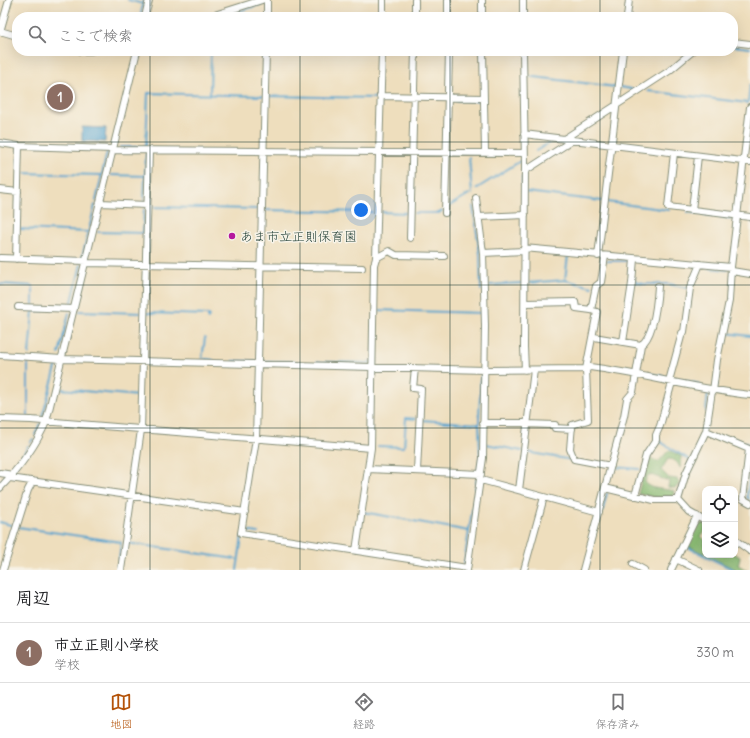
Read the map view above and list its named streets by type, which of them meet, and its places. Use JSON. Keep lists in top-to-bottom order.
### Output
{
  "places": ["あま市立正則保育園"],
  "page": {
    "search": "ここで検索",
    "pins": "1",
    "heading": "周辺",
    "list": [
      {
        "mark": "1",
        "name": "市立正則小学校",
        "note": "学校",
        "value": "330 m"
      }
    ],
    "nav": ["地図", "経路", "保存済み"]
  }
}
